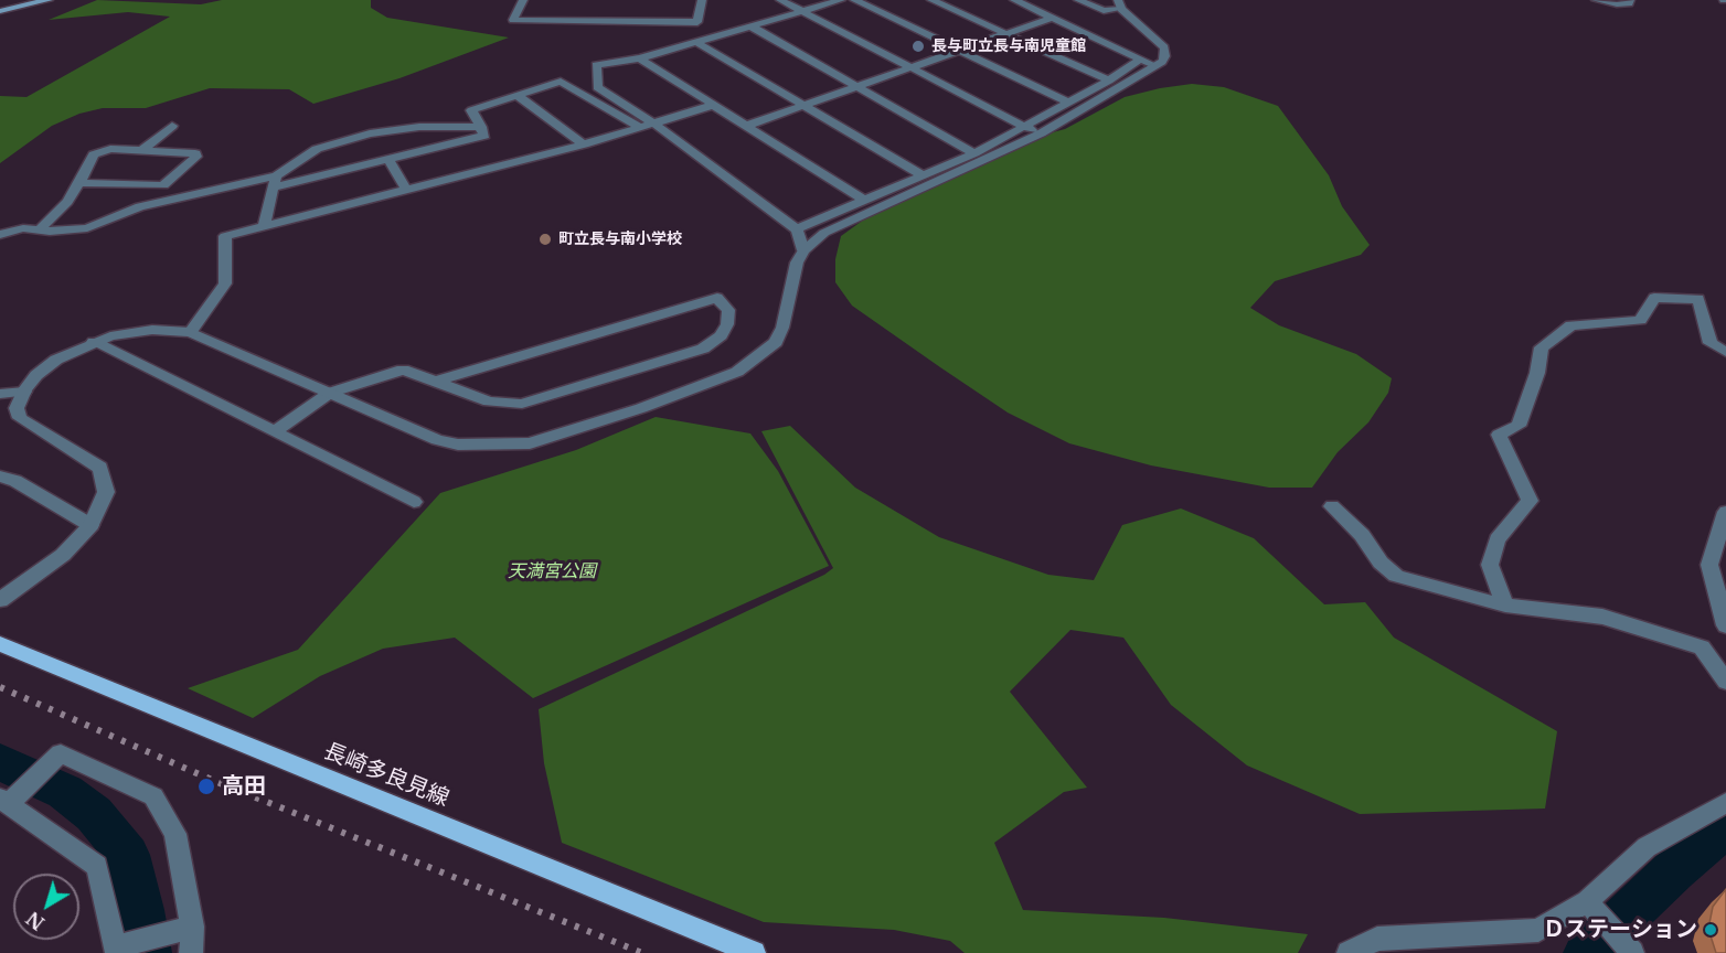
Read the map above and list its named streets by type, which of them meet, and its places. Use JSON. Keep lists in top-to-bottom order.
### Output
{
  "streets": {
    "main road": ["長崎多良見線"]
  },
  "parks": ["天満宮公園"],
  "places": [
    "長与町立長与南児童館",
    "町立長与南小学校",
    "高田",
    "Ｄステーション"
  ],
  "north": "bottom left"
}
